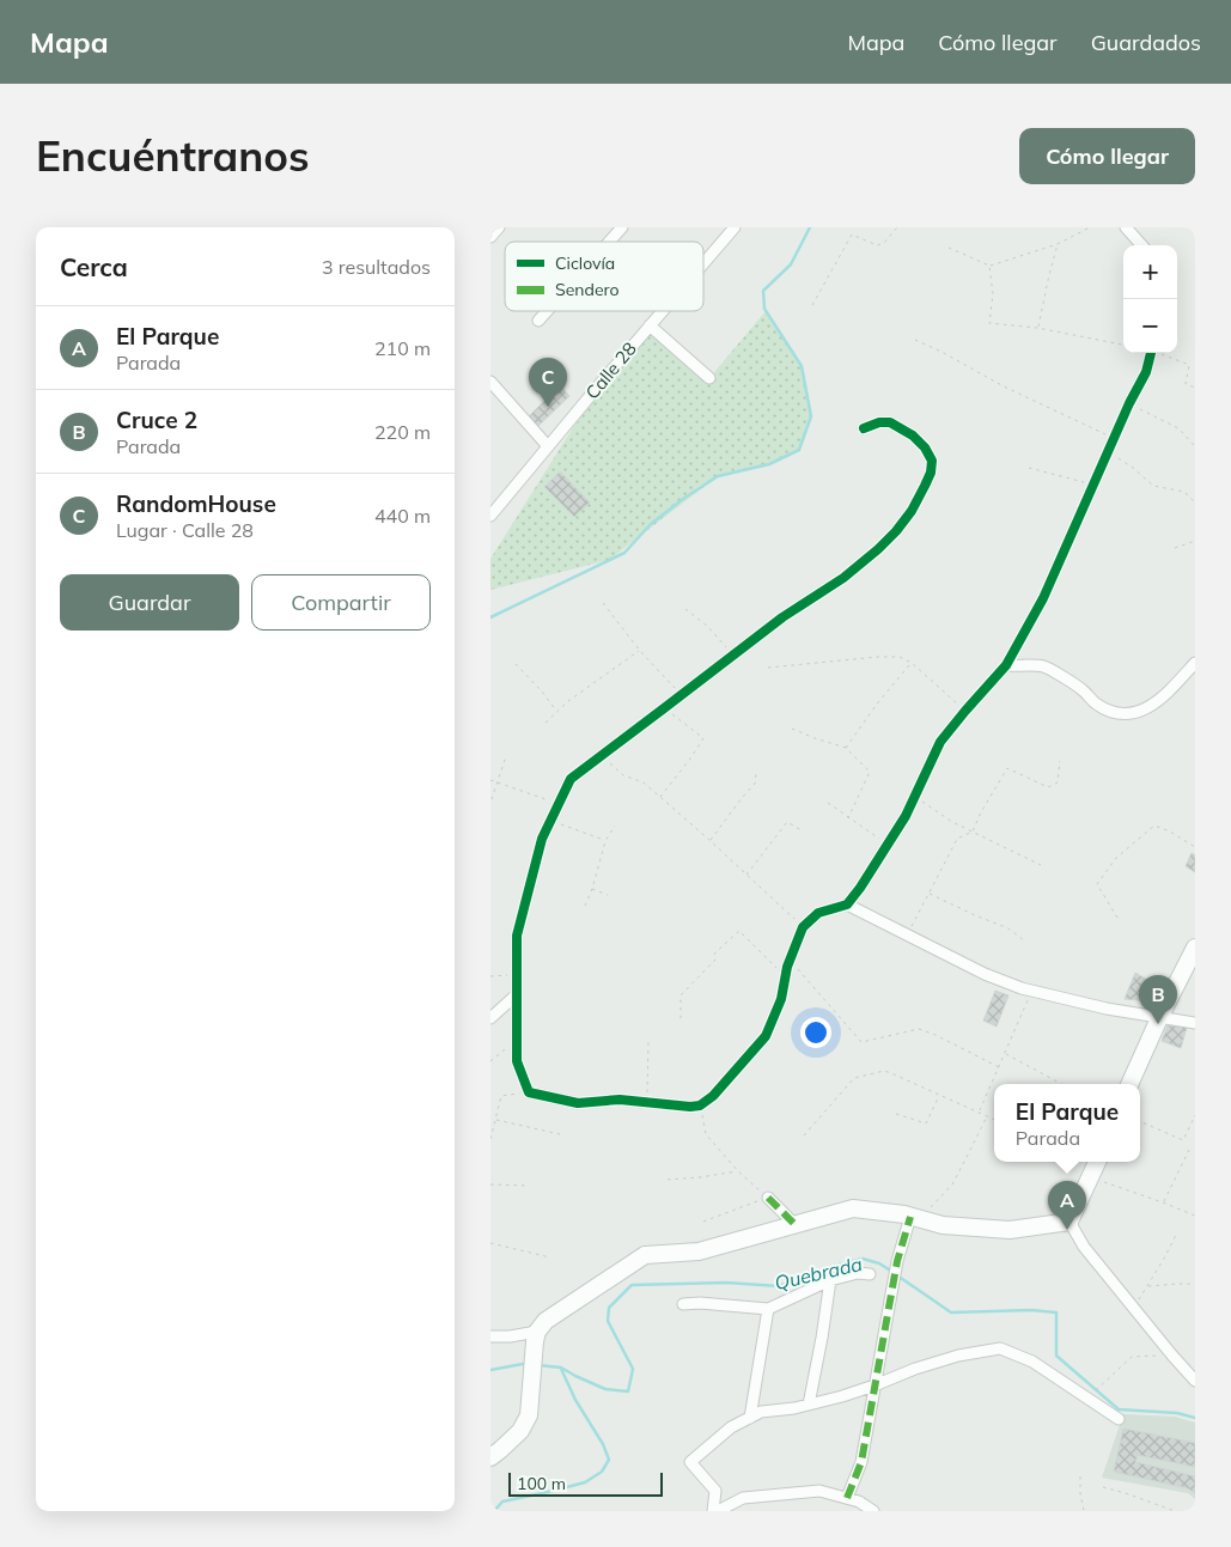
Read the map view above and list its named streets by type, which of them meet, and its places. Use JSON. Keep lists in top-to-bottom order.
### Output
{
  "streets": {
    "street": ["Calle 28"]
  },
  "water": ["Quebrada"],
  "legend": ["Ciclovía", "Sendero"],
  "scale_bar": "100 m",
  "page": {
    "header": "Mapa",
    "nav": ["Mapa", "Cómo llegar", "Guardados"],
    "buttons": [
      "Cómo llegar",
      ["Guardar", "Compartir"]
    ],
    "title": "Encuéntranos",
    "heading": ["Cerca", "3 resultados"],
    "map_buttons": ["+", "−"],
    "list": [
      {
        "mark": "A",
        "name": "El Parque",
        "note": "Parada",
        "value": "210 m"
      },
      {
        "mark": "B",
        "name": "Cruce 2",
        "note": "Parada",
        "value": "220 m"
      },
      {
        "mark": "C",
        "name": "RandomHouse",
        "note": "Lugar · Calle 28",
        "value": "440 m"
      }
    ],
    "pins": ["C", "B", "A"],
    "popup": ["El Parque", "Parada"],
    "scale": "100 m"
  }
}
